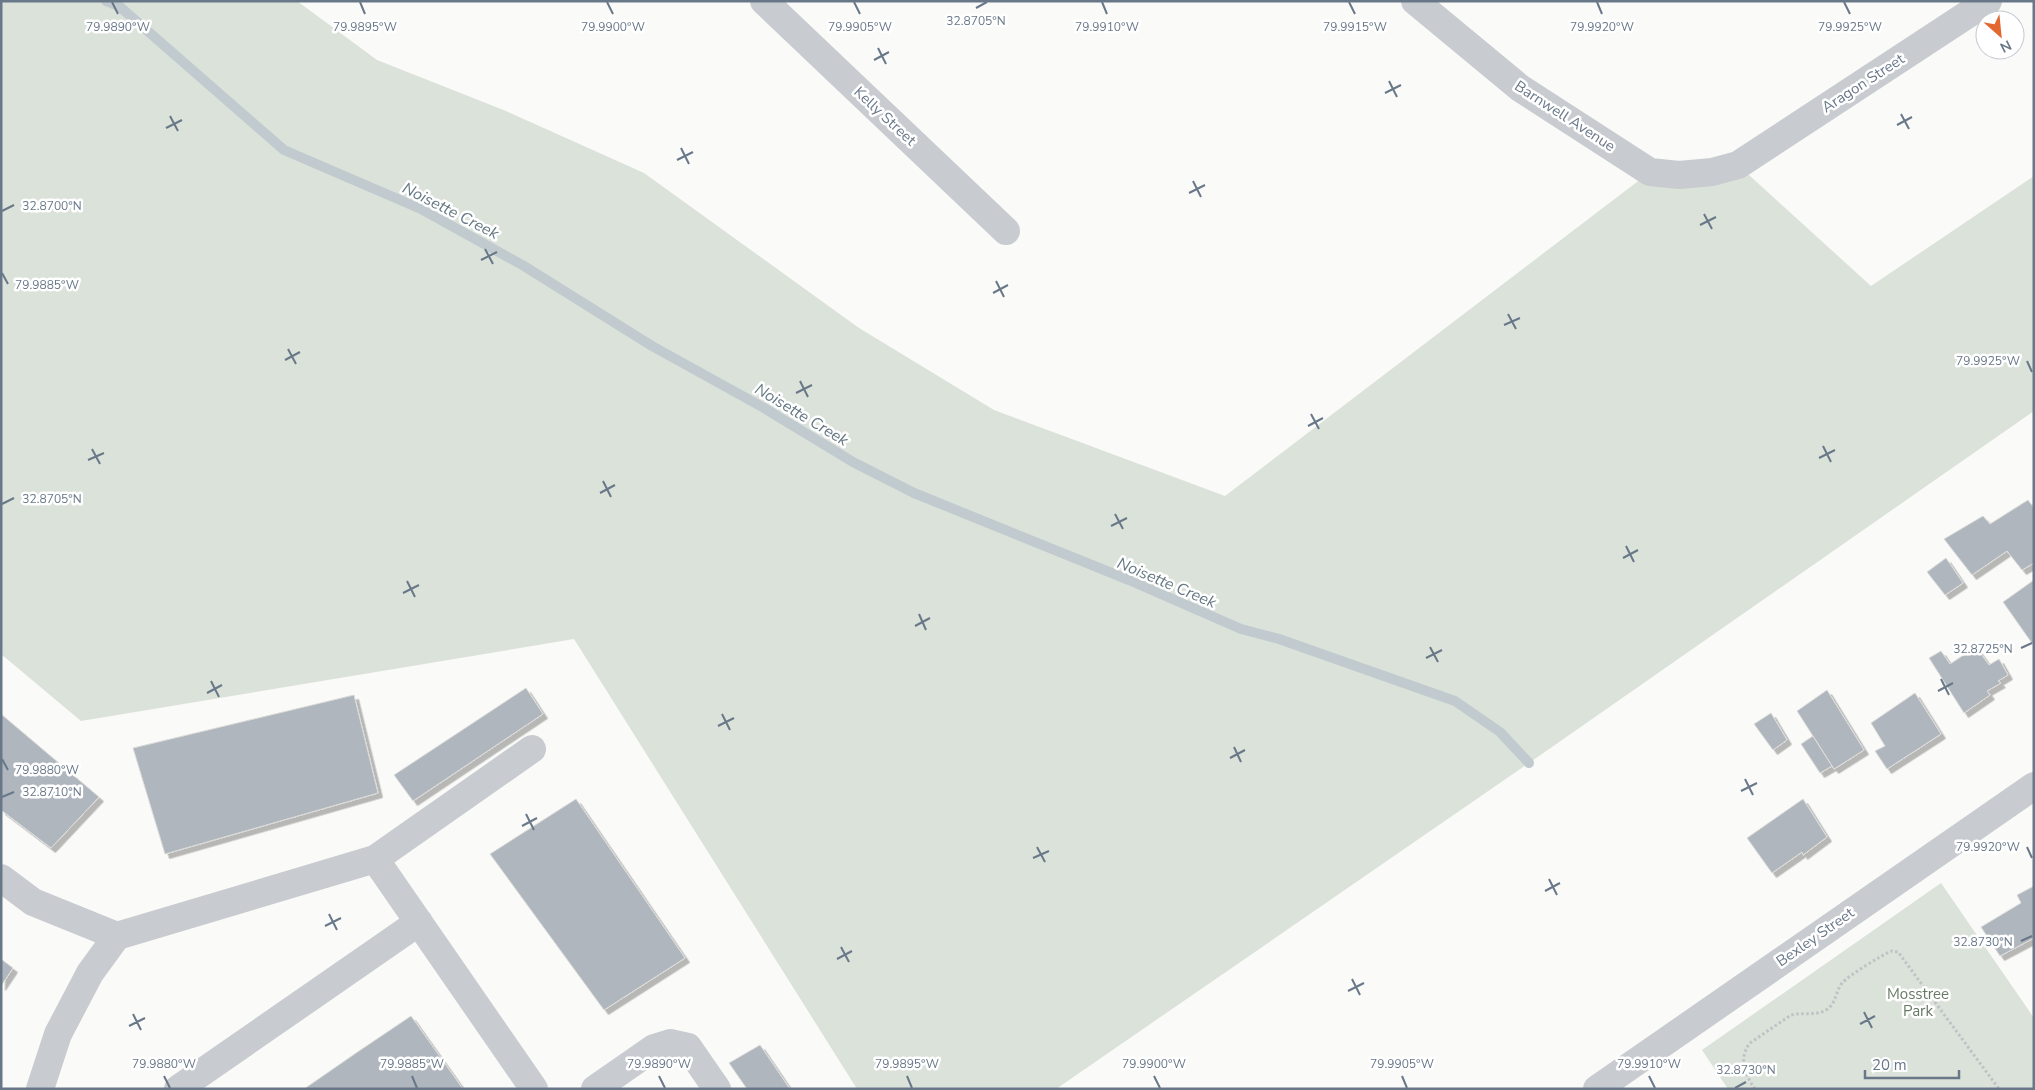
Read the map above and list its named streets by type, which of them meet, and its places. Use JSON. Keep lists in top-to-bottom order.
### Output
{
  "streets": {
    "street": [
      "Aragon Street",
      "Kelly Street",
      "Barnwell Avenue",
      "Bexley Street"
    ]
  },
  "crossings": [
    ["Aragon Street", "Barnwell Avenue"]
  ],
  "water": ["Noisette Creek"],
  "parks": ["Mosstree Park"],
  "scale_bar": "20 m",
  "north": "bottom right",
  "coordinates": [
    "32.8705°N",
    "79.9890°W",
    "79.9895°W",
    "79.9900°W",
    "79.9905°W",
    "79.9910°W",
    "79.9915°W",
    "79.9920°W",
    "79.9925°W",
    "32.8700°N",
    "79.9885°W",
    "32.8725°N",
    "79.9880°W",
    "32.8710°N",
    "32.8730°N"
  ]
}
